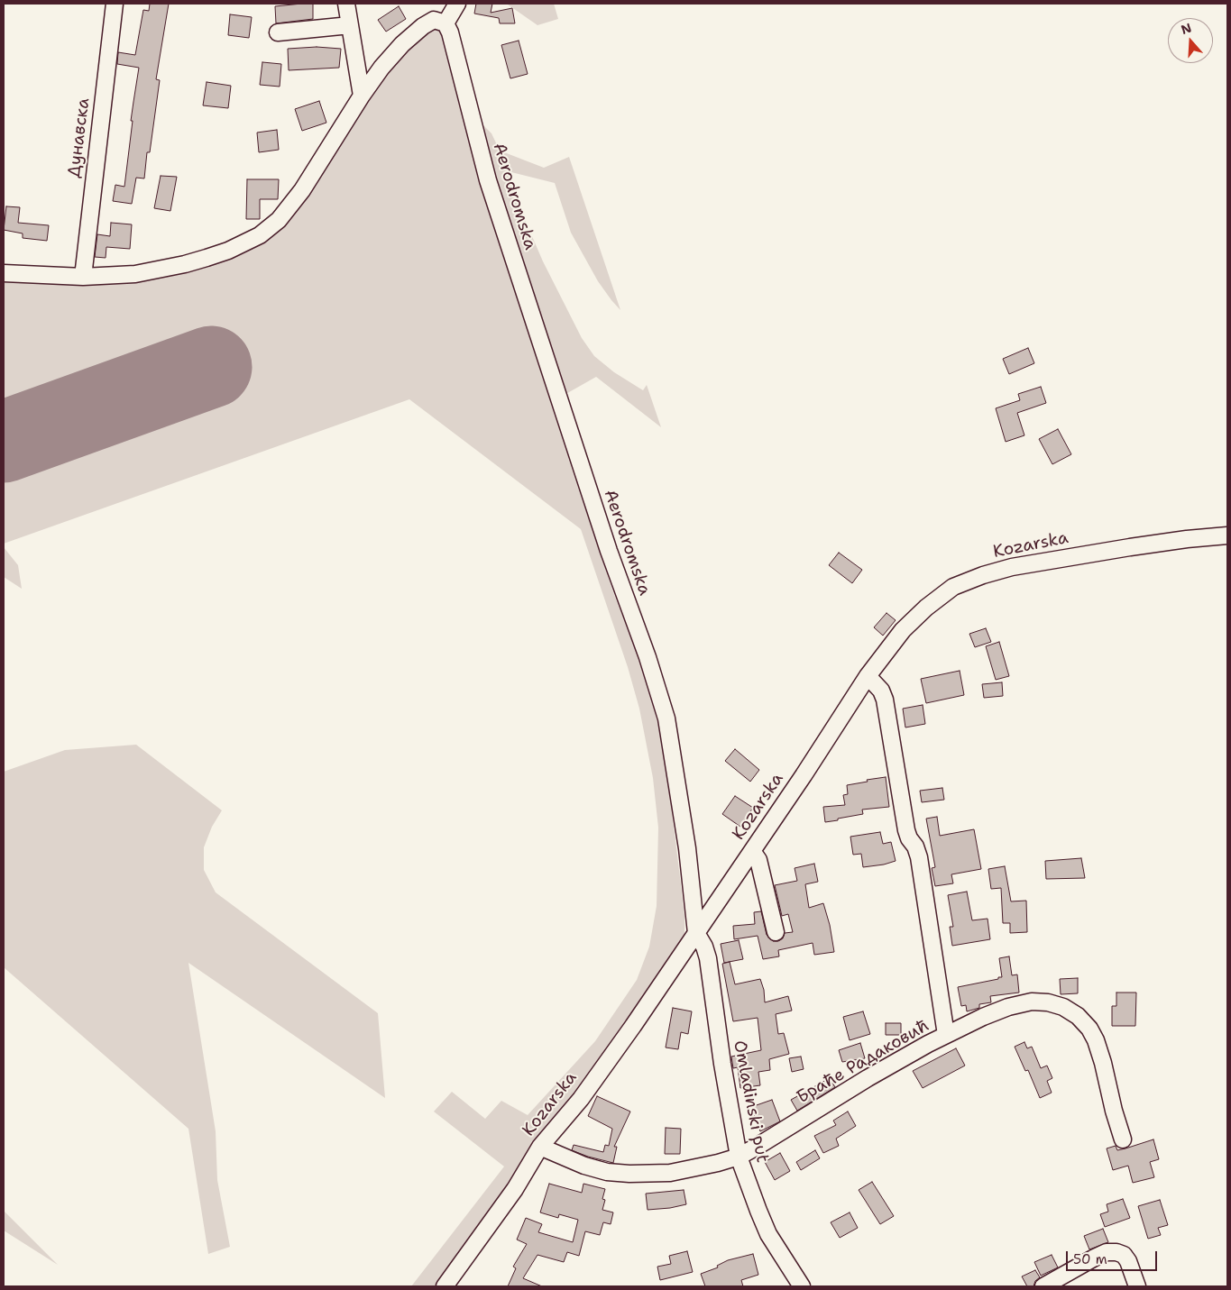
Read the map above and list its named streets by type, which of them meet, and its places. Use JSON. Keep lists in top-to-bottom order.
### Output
{
  "streets": {
    "street": [
      "Дунавска",
      "Aerodromska",
      "Kozarska",
      "Браће Радаковић",
      "Omladinski put"
    ]
  },
  "crossings": [
    ["Aerodromska", "Omladinski put"],
    ["Kozarska", "Браће Радаковић"],
    ["Kozarska", "Omladinski put"],
    ["Браће Радаковић", "Omladinski put"]
  ],
  "scale_bar": "50 m",
  "north": "top"
}
